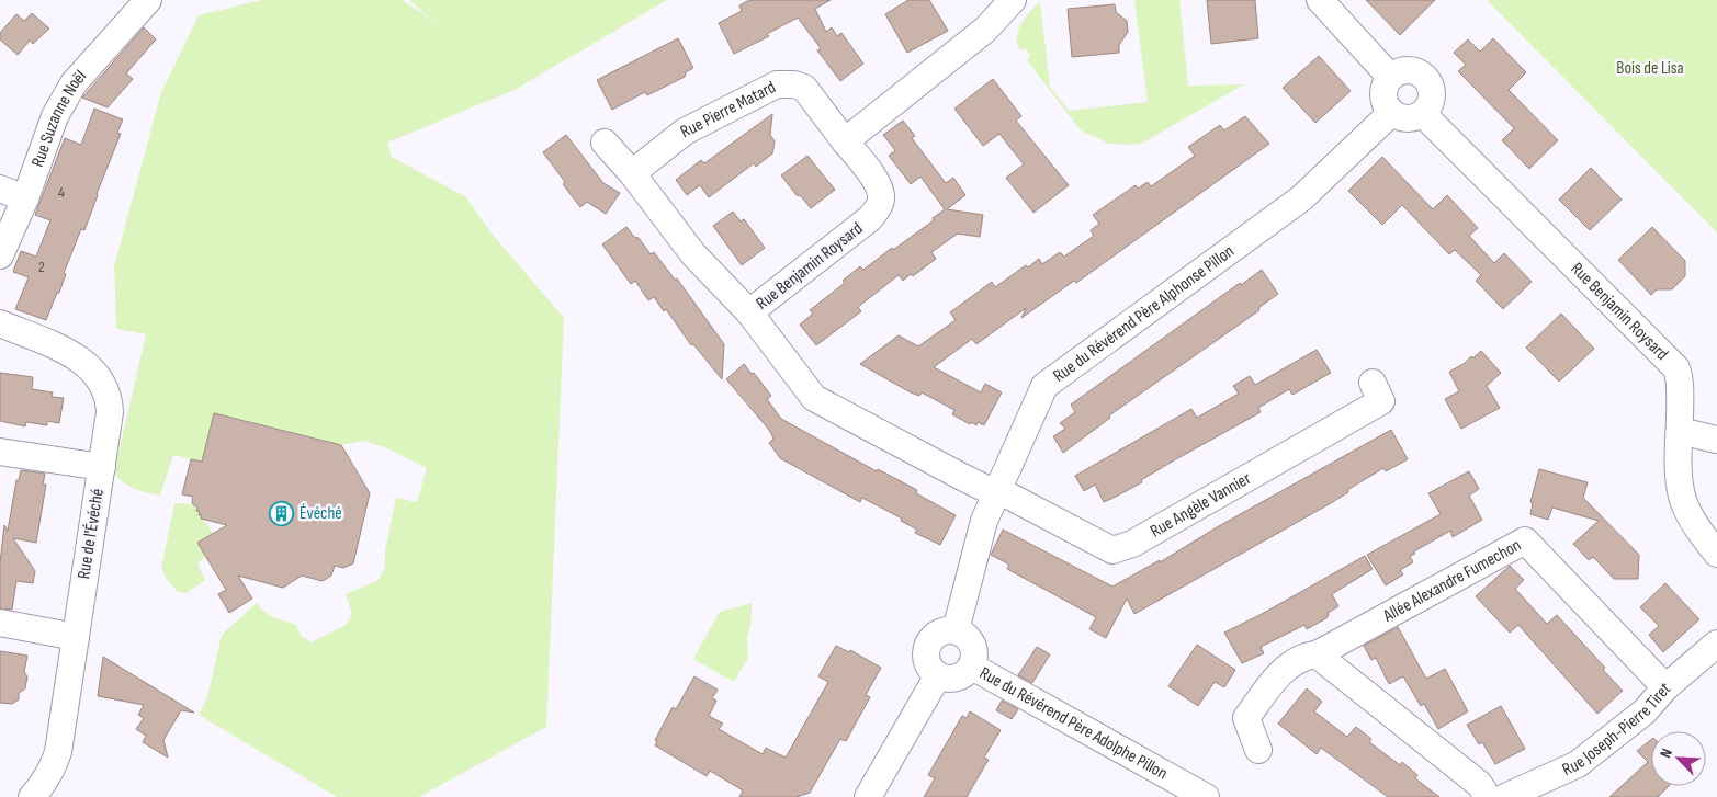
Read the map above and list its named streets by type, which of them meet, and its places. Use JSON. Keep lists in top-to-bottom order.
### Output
{
  "streets": {
    "street": [
      "Rue Pierre Matard",
      "Rue Suzanne Noël",
      "Rue Benjamin Roysard",
      "Rue du Révérend Père Alphonse Pillon",
      "Rue Angèle Vannier",
      "Rue de l'Évéché",
      "Allée Alexandre Fumechon",
      "Rue du Révérend Père Adolphe Pillon",
      "Rue Joseph-Pierre Tiret"
    ]
  },
  "crossings": [
    ["Rue Pierre Matard", "Rue Benjamin Roysard"],
    ["Rue Benjamin Roysard", "Rue du Révérend Père Alphonse Pillon"],
    ["Rue Benjamin Roysard", "Rue Angèle Vannier"],
    ["Rue du Révérend Père Alphonse Pillon", "Rue Angèle Vannier"],
    ["Rue du Révérend Père Alphonse Pillon", "Rue du Révérend Père Adolphe Pillon"],
    ["Allée Alexandre Fumechon", "Rue Joseph-Pierre Tiret"]
  ],
  "parks": ["Bois de Lisa"],
  "places": {
    "building": ["Évéché"]
  },
  "house_numbers": ["4", "2"],
  "north": "top left"
}
